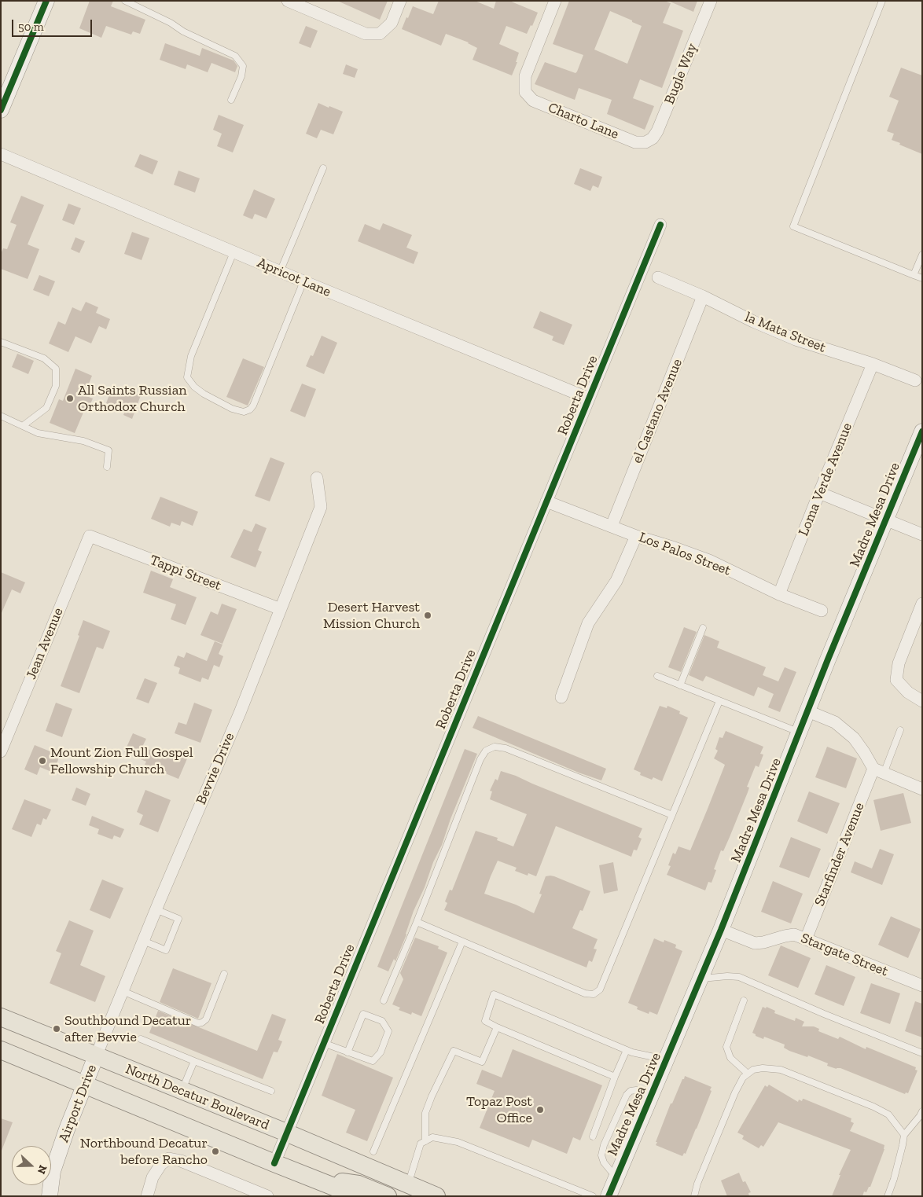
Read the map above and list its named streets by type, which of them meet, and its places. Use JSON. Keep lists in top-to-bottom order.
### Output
{
  "streets": {
    "main road": ["North Decatur Boulevard"],
    "street": [
      "Bugle Way",
      "Charto Lane",
      "Apricot Lane",
      "la Mata Street",
      "Roberta Drive",
      "el Castano Avenue",
      "Loma Verde Avenue",
      "Madre Mesa Drive",
      "Los Palos Street",
      "Tappi Street",
      "Jean Avenue",
      "Bevvie Drive",
      "Starfinder Avenue",
      "Stargate Street",
      "Airport Drive"
    ]
  },
  "crossings": [
    ["Bugle Way", "Charto Lane"],
    ["Apricot Lane", "Roberta Drive"],
    ["la Mata Street", "el Castano Avenue"],
    ["la Mata Street", "Loma Verde Avenue"],
    ["Roberta Drive", "Los Palos Street"],
    ["Roberta Drive", "North Decatur Boulevard"],
    ["el Castano Avenue", "Los Palos Street"],
    ["Loma Verde Avenue", "Los Palos Street"],
    ["Madre Mesa Drive", "Stargate Street"],
    ["Tappi Street", "Jean Avenue"],
    ["Tappi Street", "Bevvie Drive"],
    ["Bevvie Drive", "North Decatur Boulevard"],
    ["Bevvie Drive", "Airport Drive"],
    ["Starfinder Avenue", "Stargate Street"],
    ["North Decatur Boulevard", "Airport Drive"]
  ],
  "places": [
    "All Saints Russian Orthodox Church",
    "Desert Harvest Mission Church",
    "Mount Zion Full Gospel Fellowship Church",
    "Southbound Decatur after Bevvie",
    "Topaz Post Office",
    "Northbound Decatur before Rancho"
  ],
  "scale_bar": "50 m",
  "north": "right"
}
